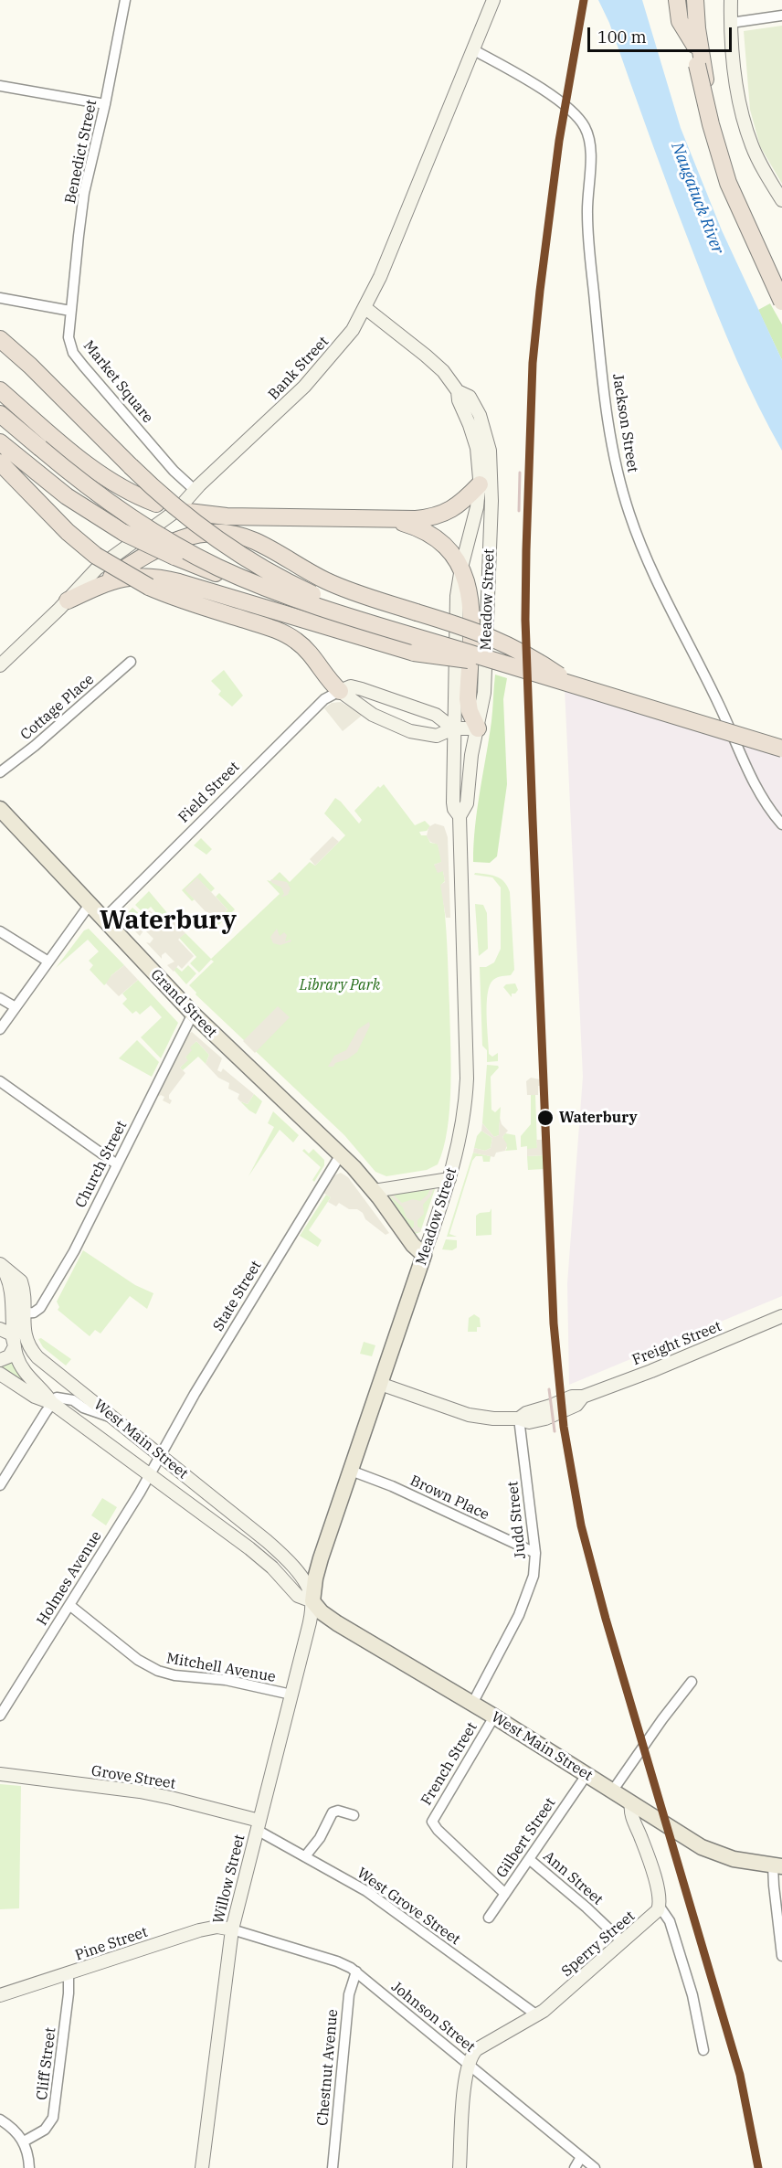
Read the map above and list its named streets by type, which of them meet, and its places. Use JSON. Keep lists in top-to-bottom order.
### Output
{
  "streets": {
    "main road": [
      "Bank Street",
      "Meadow Street",
      "Grand Street",
      "Freight Street",
      "West Main Street",
      "Grove Street",
      "Willow Street",
      "Pine Street",
      "Sperry Street"
    ],
    "street": [
      "Benedict Street",
      "Market Square",
      "Jackson Street",
      "Cottage Place",
      "Field Street",
      "Church Street",
      "State Street",
      "Brown Place",
      "Judd Street",
      "Holmes Avenue",
      "Mitchell Avenue",
      "French Street",
      "Gilbert Street",
      "Ann Street",
      "West Grove Street",
      "Johnson Street",
      "Cliff Street",
      "Chestnut Avenue"
    ]
  },
  "crossings": [
    ["Benedict Street", "Market Square"],
    ["Bank Street", "Market Square"],
    ["Bank Street", "Jackson Street"],
    ["Bank Street", "Meadow Street"],
    ["Meadow Street", "Grand Street"],
    ["Meadow Street", "Freight Street"],
    ["Meadow Street", "West Main Street"],
    ["Meadow Street", "Brown Place"],
    ["Meadow Street", "Willow Street"],
    ["Field Street", "Grand Street"],
    ["Grand Street", "Church Street"],
    ["Grand Street", "State Street"],
    ["Church Street", "West Main Street"],
    ["State Street", "West Main Street"],
    ["State Street", "Holmes Avenue"],
    ["Freight Street", "Judd Street"],
    ["West Main Street", "Judd Street"],
    ["West Main Street", "Holmes Avenue"],
    ["West Main Street", "French Street"],
    ["West Main Street", "Gilbert Street"],
    ["West Main Street", "Willow Street"],
    ["Brown Place", "Judd Street"],
    ["Holmes Avenue", "Mitchell Avenue"],
    ["Mitchell Avenue", "Willow Street"],
    ["French Street", "Gilbert Street"],
    ["Grove Street", "Willow Street"],
    ["Grove Street", "West Grove Street"],
    ["Gilbert Street", "Ann Street"],
    ["Ann Street", "Sperry Street"],
    ["Willow Street", "West Grove Street"],
    ["Willow Street", "Pine Street"],
    ["Willow Street", "Johnson Street"],
    ["West Grove Street", "Sperry Street"],
    ["Pine Street", "Johnson Street"],
    ["Pine Street", "Cliff Street"],
    ["Sperry Street", "Johnson Street"],
    ["Johnson Street", "Chestnut Avenue"]
  ],
  "districts": ["Waterbury"],
  "water": ["Naugatuck River"],
  "parks": ["Library Park"],
  "places": ["Waterbury"],
  "scale_bar": "100 m"
}
